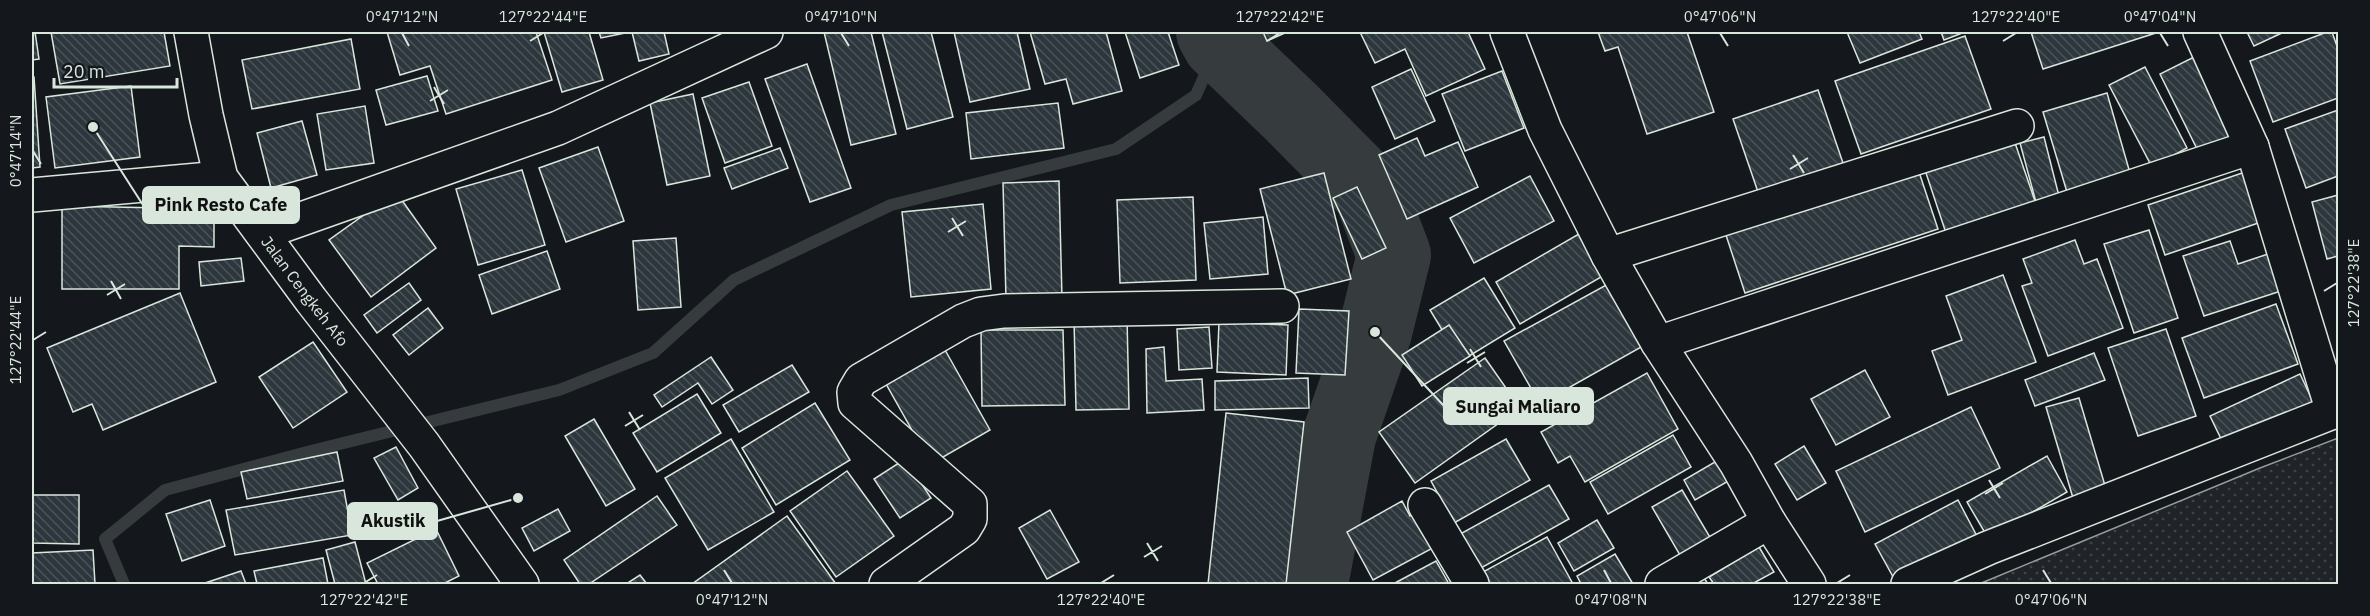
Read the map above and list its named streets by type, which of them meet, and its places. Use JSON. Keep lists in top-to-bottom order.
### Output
{
  "streets": {
    "street": ["Jalan Cengkeh Afo"]
  },
  "places": ["Pink Resto Cafe", "Sungai Maliaro", "Akustik"],
  "scale_bar": "20 m",
  "coordinates": [
    "0°47'12\"N",
    "127°22'44\"E",
    "0°47'10\"N",
    "127°22'42\"E",
    "0°47'06\"N",
    "127°22'40\"E",
    "0°47'04\"N",
    "0°47'14\"N",
    "127°22'38\"E",
    "0°47'08\"N"
  ]
}
